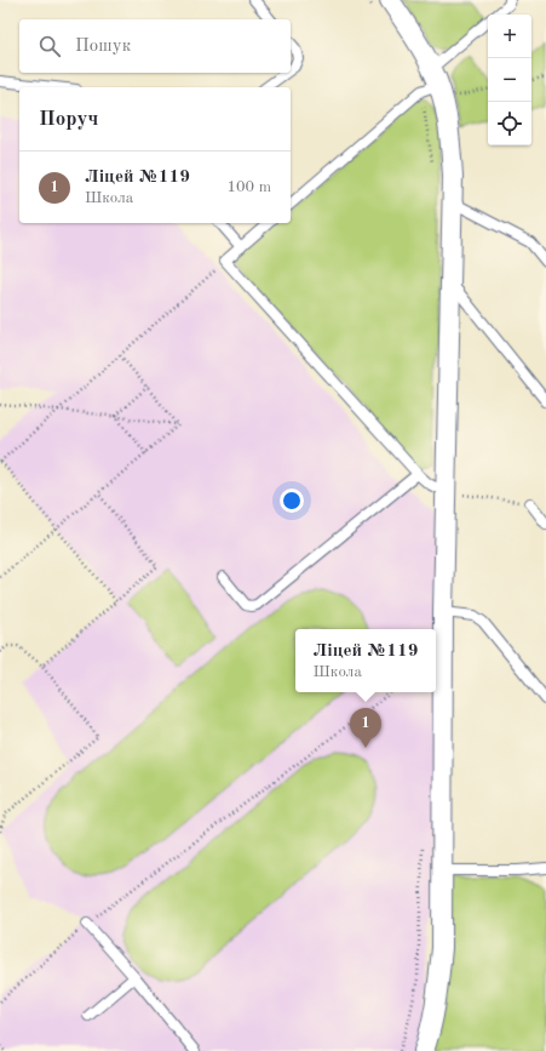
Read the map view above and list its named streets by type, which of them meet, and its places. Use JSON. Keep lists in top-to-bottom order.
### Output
{
  "page": {
    "map_buttons": ["+", "−"],
    "search": "Пошук",
    "heading": "Поруч",
    "list": [
      {
        "mark": "1",
        "name": "Ліцей №119",
        "note": "Школа",
        "value": "100 m"
      }
    ],
    "popup": ["Ліцей №119", "Школа"],
    "pins": "1"
  }
}
